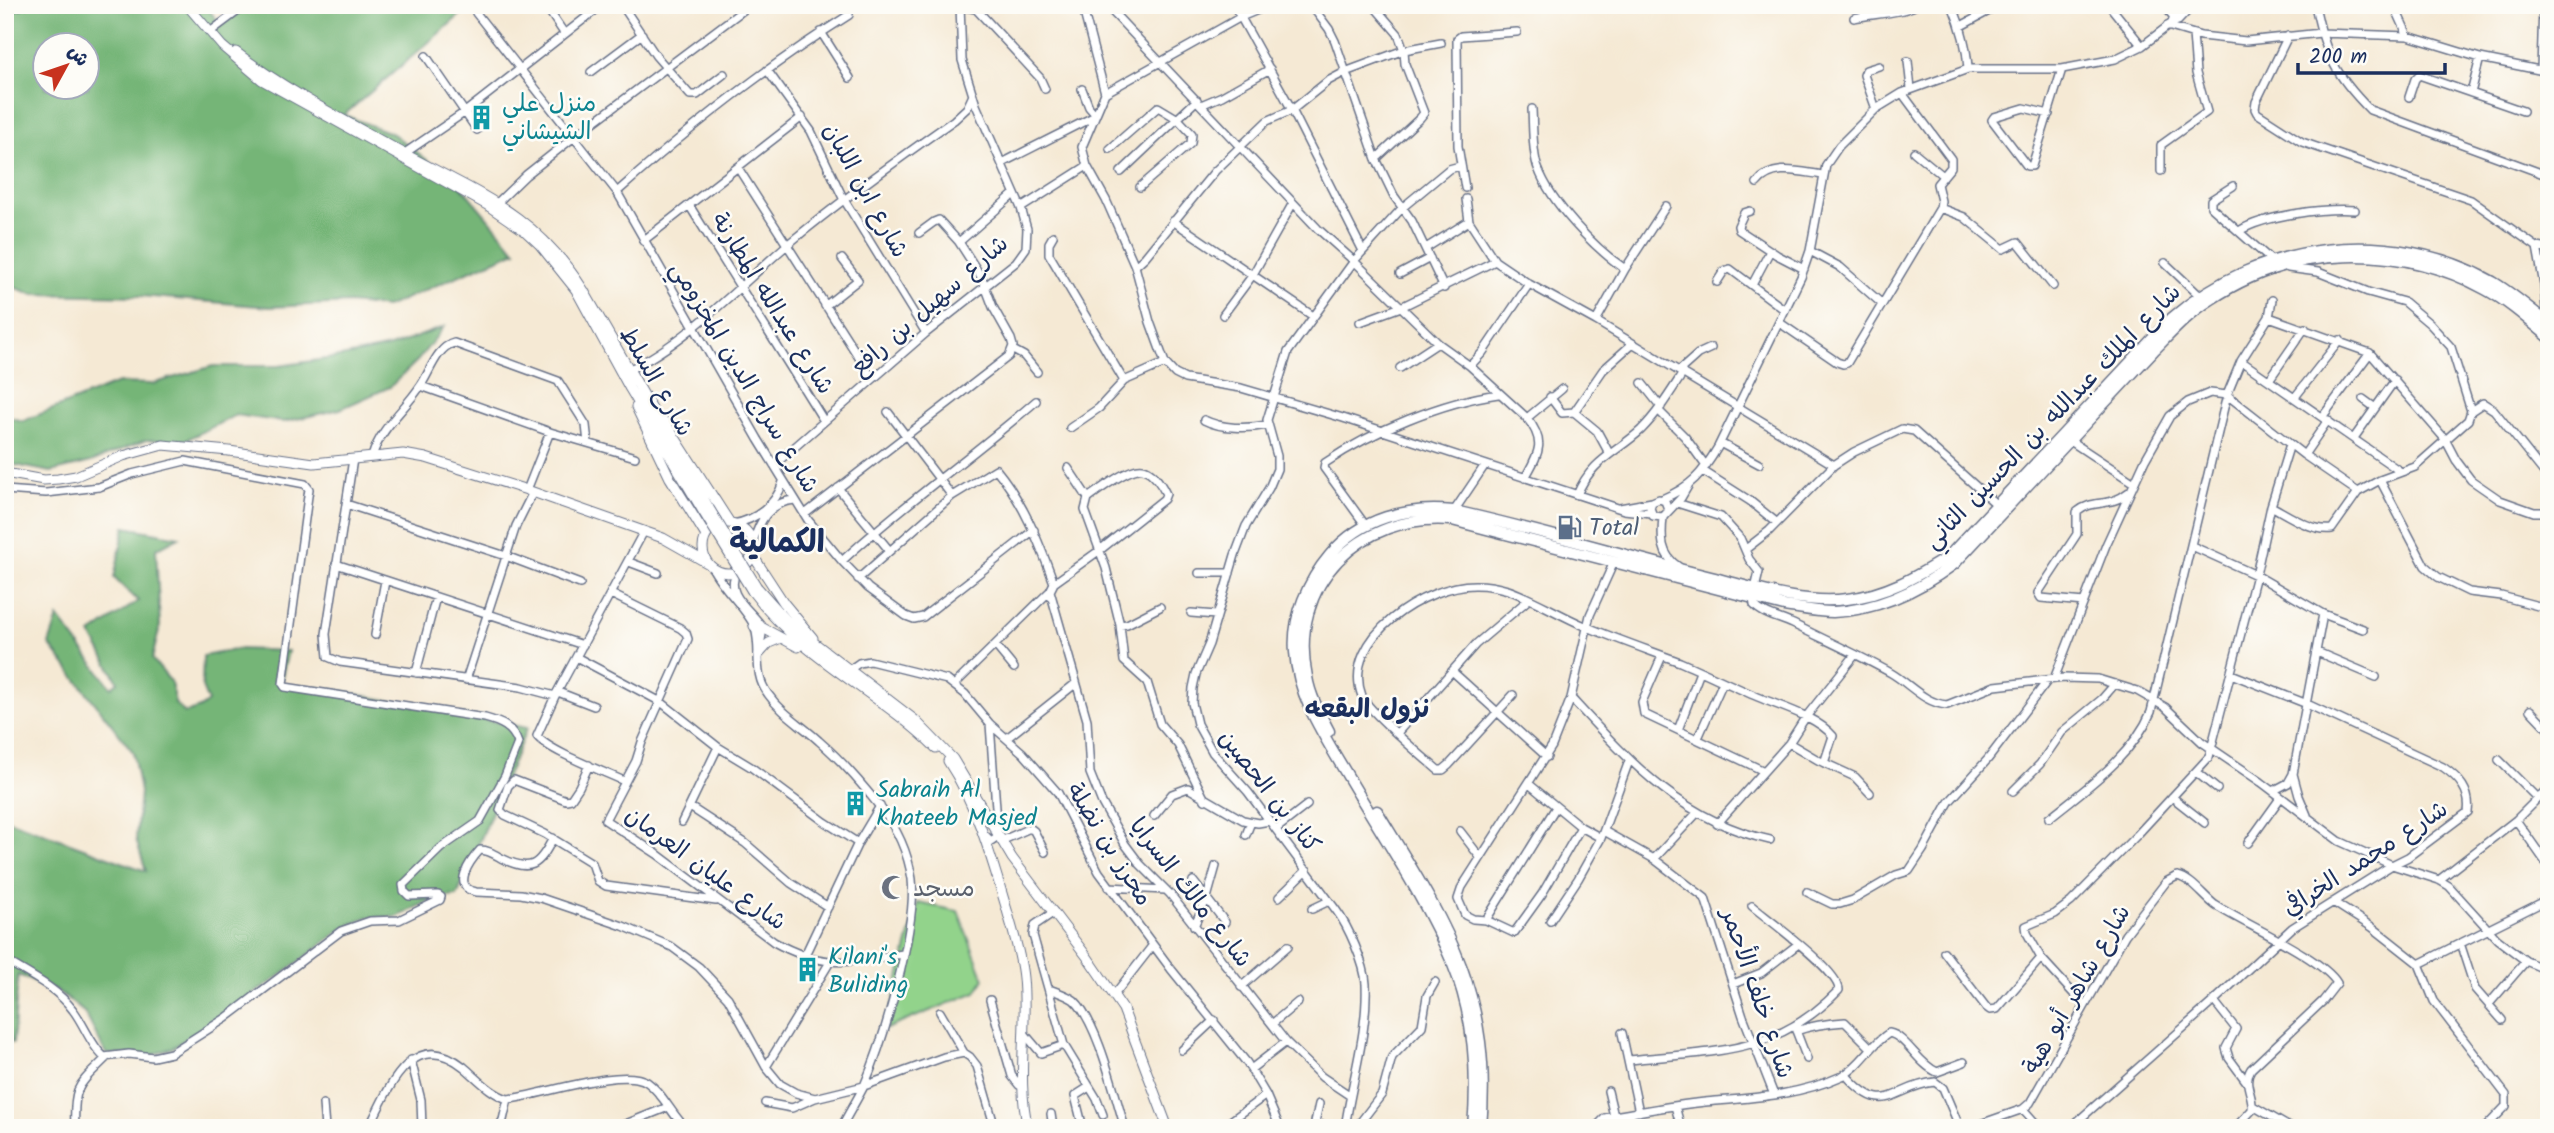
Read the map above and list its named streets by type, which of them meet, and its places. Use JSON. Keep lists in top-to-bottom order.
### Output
{
  "streets": {
    "highway": ["شارع الملك عبدالله بن الحسين الثاني"],
    "main road": ["شارع السلط"],
    "street": [
      "شارع ابن اللبان",
      "شارع عبدالله المطارنة",
      "شارع سهيل بن رافع",
      "شارع سراج الدين المخزومي",
      "كناز بن الحصين",
      "محرز بن نضلة",
      "شارع محمد الخرافي",
      "شارع عليان العرمان",
      "شارع مالك السرايا",
      "شارع شاهر أبو هية",
      "شارع خلف الأحمر"
    ]
  },
  "crossings": [
    ["شارع ابن اللبان", "شارع سهيل بن رافع"],
    ["شارع عبدالله المطارنة", "شارع سهيل بن رافع"],
    ["شارع سهيل بن رافع", "شارع سراج الدين المخزومي"],
    ["كناز بن الحصين", "شارع مالك السرايا"],
    ["شارع محمد الخرافي", "شارع شاهر أبو هية"]
  ],
  "districts": ["الكمالية", "نزول البقعه"],
  "places": {
    "building": ["منزل علي الشيشاني", "Sabraih Al Khateeb Masjed", "Kilani's Buliding"],
    "fuel station": ["Total"],
    "mosque": ["مسجد"]
  },
  "scale_bar": "200 m",
  "north": "top right"
}
